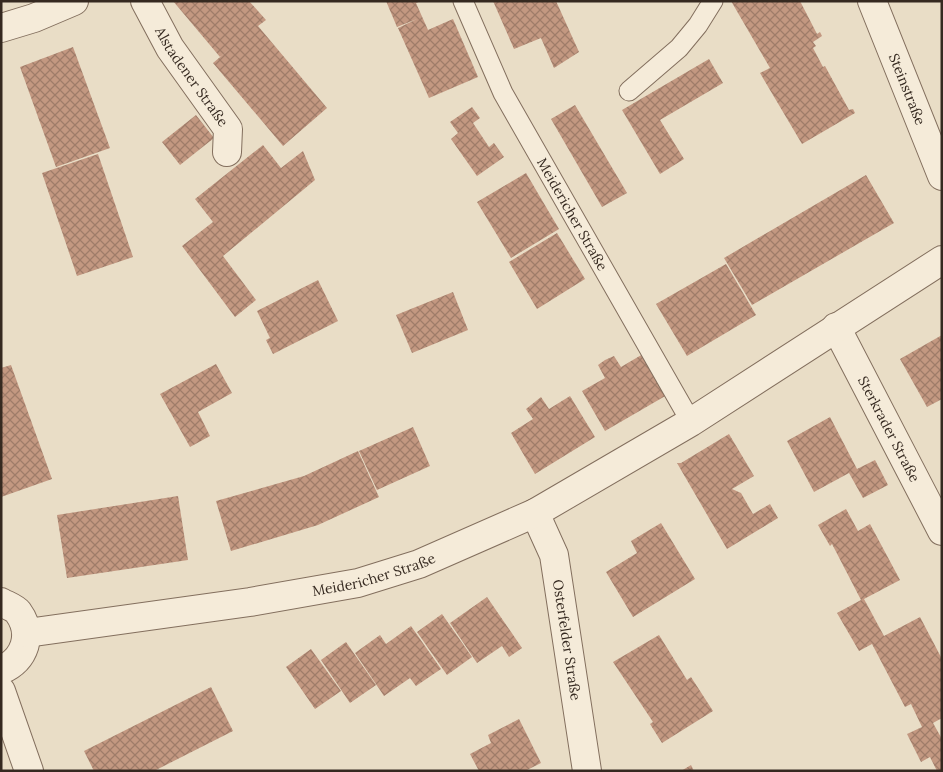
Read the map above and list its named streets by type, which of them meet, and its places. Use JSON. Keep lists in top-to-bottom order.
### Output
{
  "streets": {
    "street": [
      "Alstadener Straße",
      "Steinstraße",
      "Meidericher Straße",
      "Sterkrader Straße",
      "Osterfelder Straße"
    ]
  },
  "crossings": [
    ["Meidericher Straße", "Sterkrader Straße"],
    ["Meidericher Straße", "Osterfelder Straße"]
  ]
}
